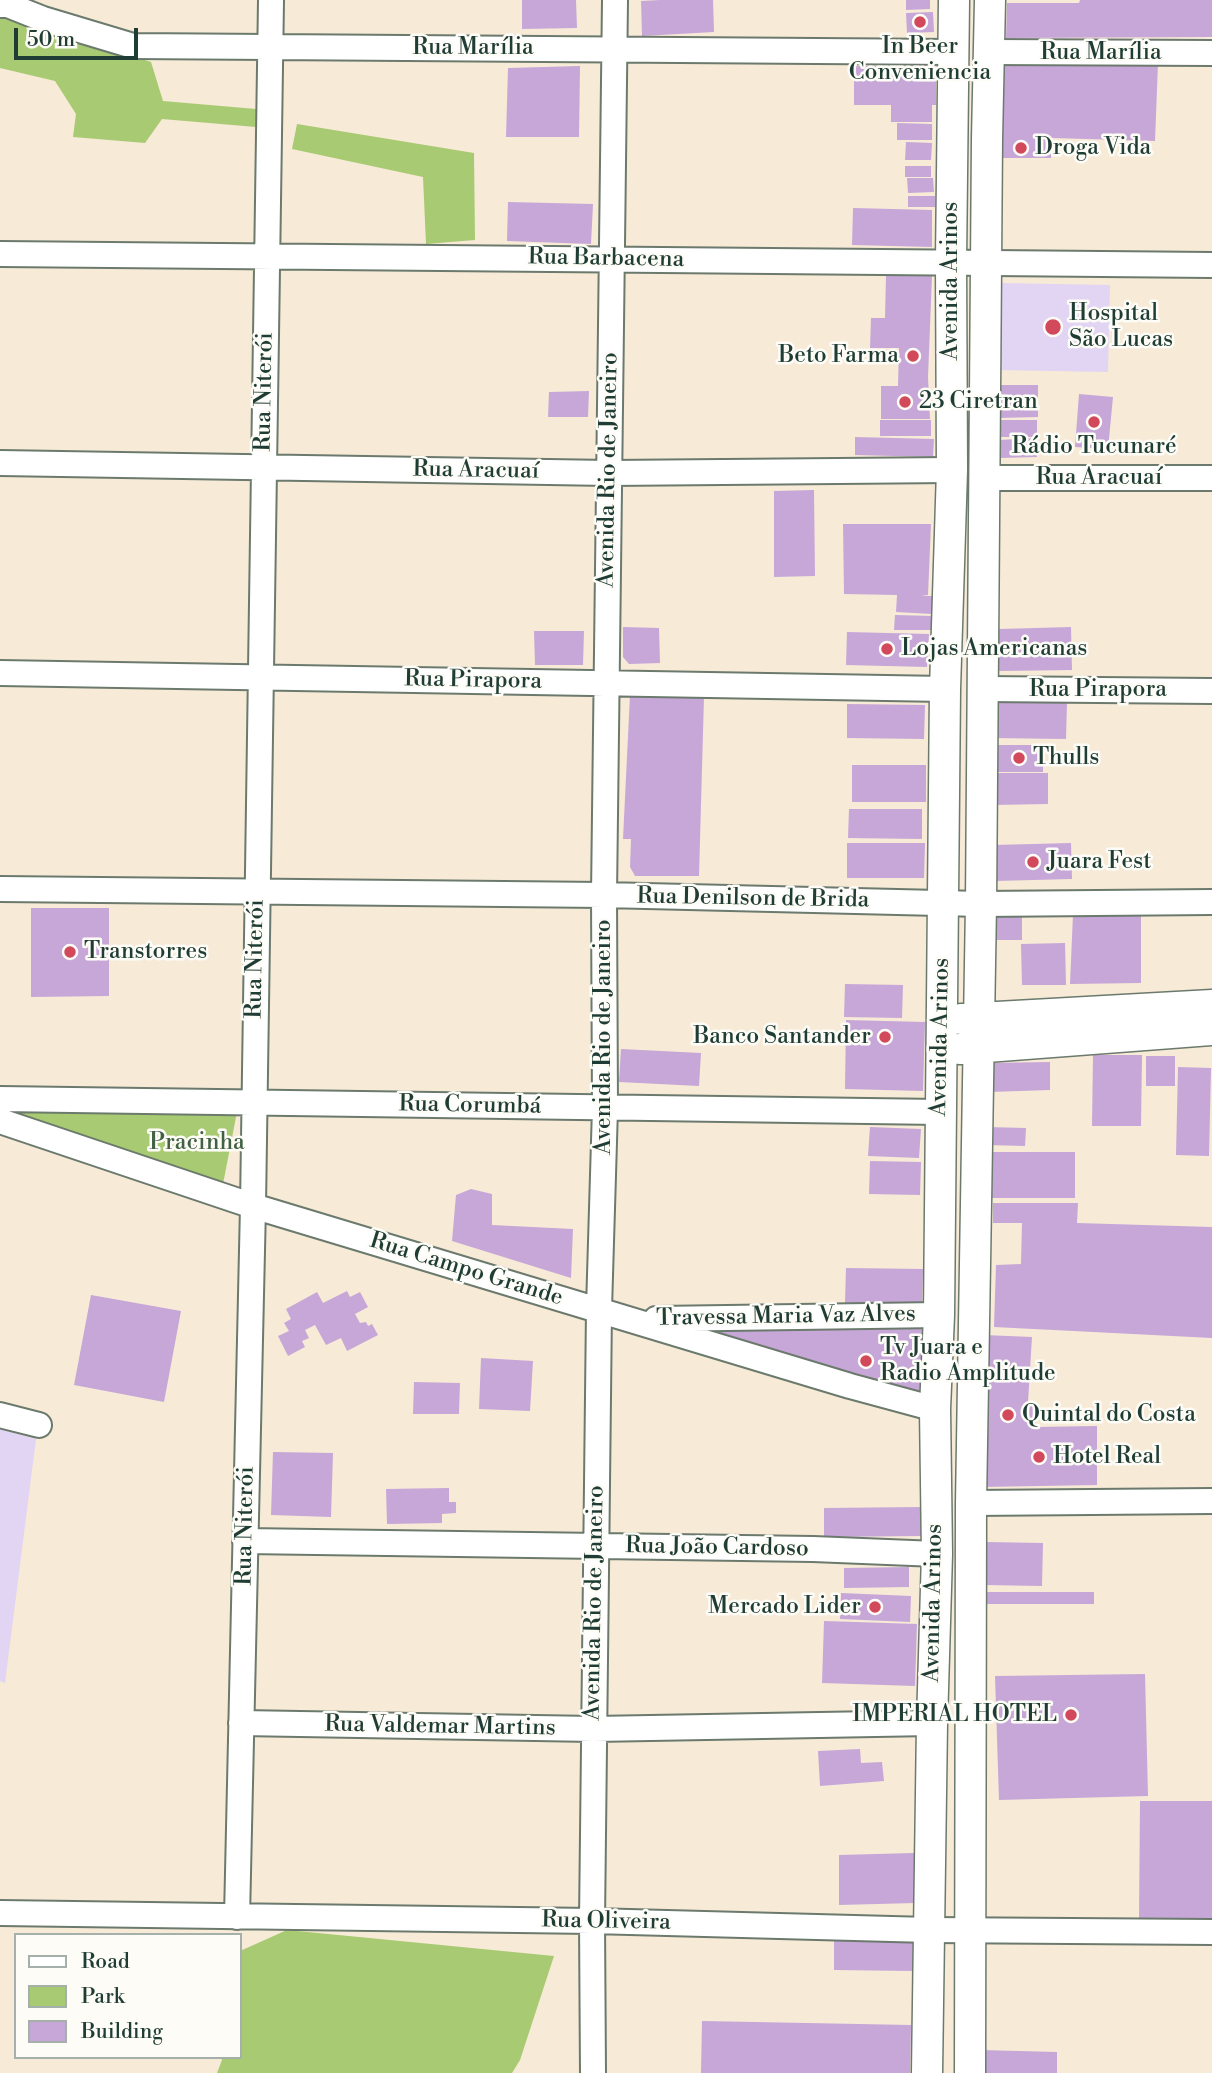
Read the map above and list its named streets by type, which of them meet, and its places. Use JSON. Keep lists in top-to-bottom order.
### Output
{
  "streets": {
    "main road": ["Avenida Arinos"],
    "street": [
      "Rua Marília",
      "Rua Barbacena",
      "Rua Niterói",
      "Avenida Rio de Janeiro",
      "Rua Aracuaí",
      "Rua Pirapora",
      "Rua Denilson de Brida",
      "Rua Corumbá",
      "Rua Campo Grande",
      "Travessa Maria Vaz Alves",
      "Rua João Cardoso",
      "Rua Valdemar Martins",
      "Rua Oliveira"
    ]
  },
  "crossings": [
    ["Rua Marília", "Avenida Arinos"],
    ["Rua Marília", "Rua Niterói"],
    ["Rua Marília", "Avenida Rio de Janeiro"],
    ["Rua Barbacena", "Avenida Arinos"],
    ["Rua Barbacena", "Rua Niterói"],
    ["Rua Barbacena", "Avenida Rio de Janeiro"],
    ["Avenida Arinos", "Rua Aracuaí"],
    ["Avenida Arinos", "Rua Pirapora"],
    ["Avenida Arinos", "Rua Denilson de Brida"],
    ["Avenida Arinos", "Rua Corumbá"],
    ["Avenida Arinos", "Rua Campo Grande"],
    ["Avenida Arinos", "Travessa Maria Vaz Alves"],
    ["Avenida Arinos", "Rua João Cardoso"],
    ["Avenida Arinos", "Rua Valdemar Martins"],
    ["Avenida Arinos", "Rua Oliveira"],
    ["Rua Niterói", "Rua Aracuaí"],
    ["Rua Niterói", "Rua Pirapora"],
    ["Rua Niterói", "Rua Denilson de Brida"],
    ["Rua Niterói", "Rua Corumbá"],
    ["Rua Niterói", "Rua Campo Grande"],
    ["Rua Niterói", "Rua João Cardoso"],
    ["Rua Niterói", "Rua Valdemar Martins"],
    ["Rua Niterói", "Rua Oliveira"],
    ["Avenida Rio de Janeiro", "Rua Aracuaí"],
    ["Avenida Rio de Janeiro", "Rua Pirapora"],
    ["Avenida Rio de Janeiro", "Rua Denilson de Brida"],
    ["Avenida Rio de Janeiro", "Rua Corumbá"],
    ["Avenida Rio de Janeiro", "Rua Campo Grande"],
    ["Avenida Rio de Janeiro", "Rua João Cardoso"],
    ["Avenida Rio de Janeiro", "Rua Valdemar Martins"],
    ["Avenida Rio de Janeiro", "Rua Oliveira"],
    ["Rua Campo Grande", "Travessa Maria Vaz Alves"]
  ],
  "parks": ["Pracinha"],
  "places": [
    "In Beer Conveniencia",
    "Droga Vida",
    "Hospital São Lucas",
    "Beto Farma",
    "23 Ciretran",
    "Rádio Tucunaré",
    "Lojas Americanas",
    "Thulls",
    "Juara Fest",
    "Transtorres",
    "Banco Santander",
    "Tv Juara e Radio Amplitude",
    "Quintal do Costa",
    "Hotel Real",
    "Mercado Lider",
    "IMPERIAL HOTEL"
  ],
  "legend": ["Road", "Park", "Building"],
  "scale_bar": "50 m"
}
